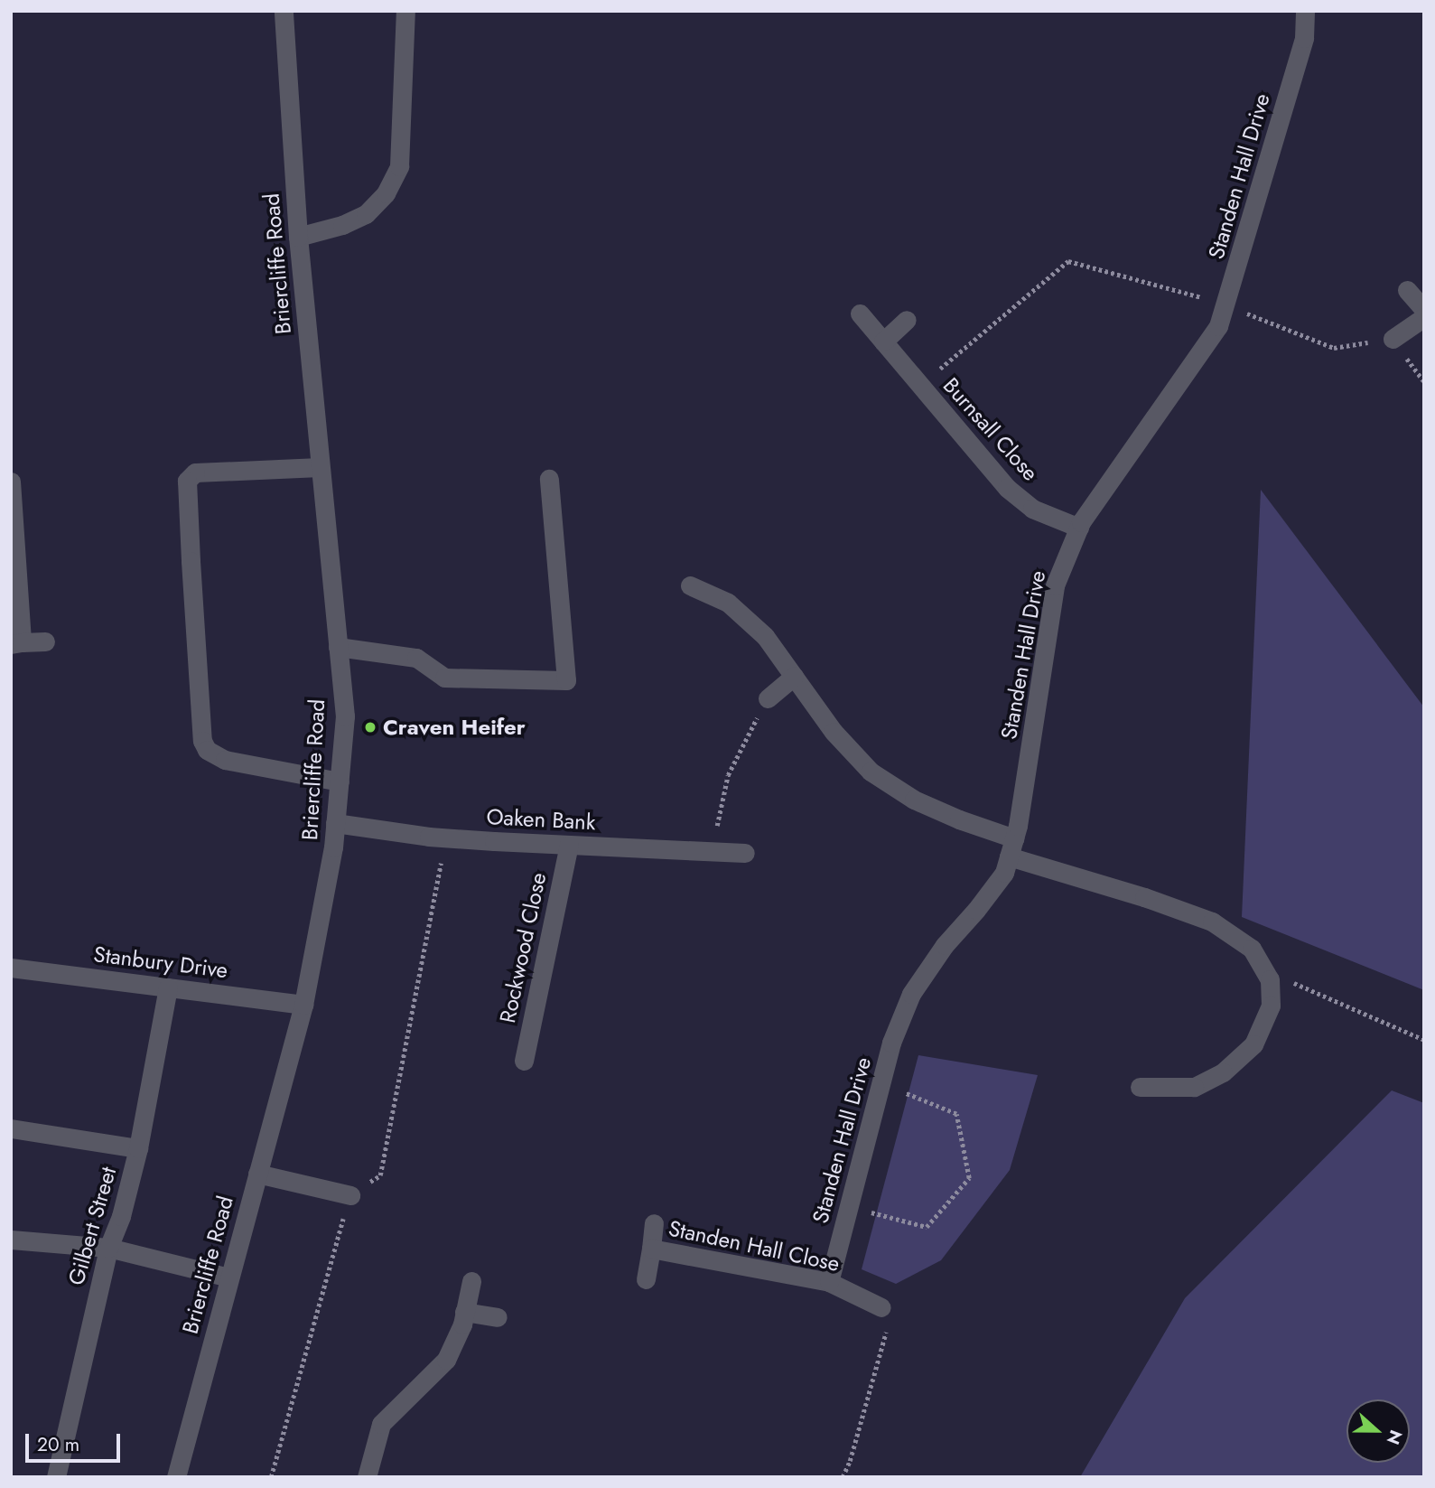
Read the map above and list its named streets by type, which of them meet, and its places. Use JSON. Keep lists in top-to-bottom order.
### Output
{
  "streets": {
    "street": [
      "Standen Hall Drive",
      "Briercliffe Road",
      "Burnsall Close",
      "Oaken Bank",
      "Rockwood Close",
      "Stanbury Drive",
      "Gilbert Street",
      "Standen Hall Close"
    ]
  },
  "crossings": [
    ["Standen Hall Drive", "Burnsall Close"],
    ["Standen Hall Drive", "Standen Hall Close"],
    ["Briercliffe Road", "Oaken Bank"],
    ["Briercliffe Road", "Stanbury Drive"],
    ["Oaken Bank", "Rockwood Close"],
    ["Stanbury Drive", "Gilbert Street"]
  ],
  "places": ["Craven Heifer"],
  "scale_bar": "20 m",
  "north": "right"
}
